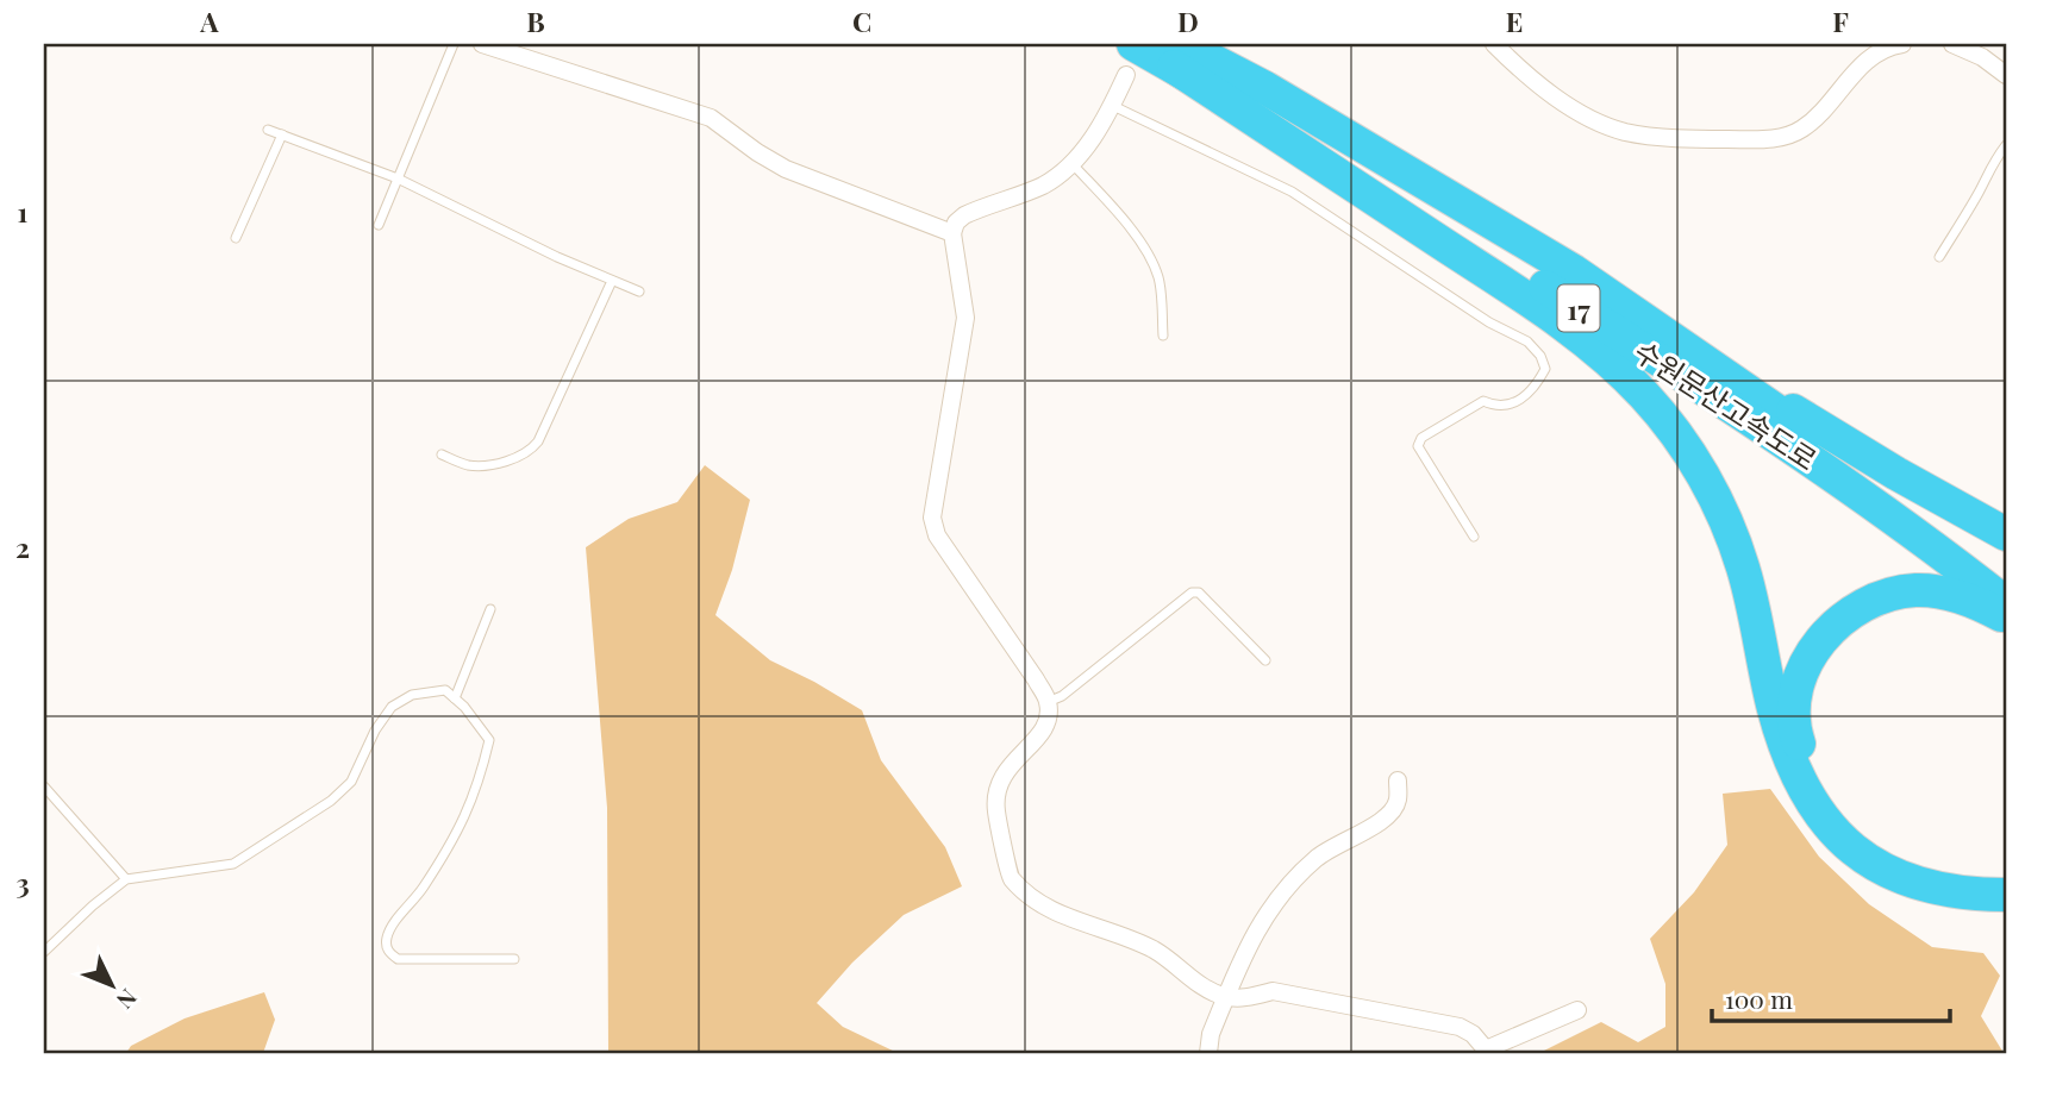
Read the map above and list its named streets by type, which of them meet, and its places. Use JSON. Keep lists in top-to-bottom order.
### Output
{
  "streets": {
    "highway": ["17", "수원문산고속도로"]
  },
  "scale_bar": "100 m",
  "north": "bottom right",
  "grid": {
    "columns": [
      "A",
      "B",
      "C",
      "D",
      "E",
      "F"
    ],
    "rows": ["1", "2", "3"]
  }
}
